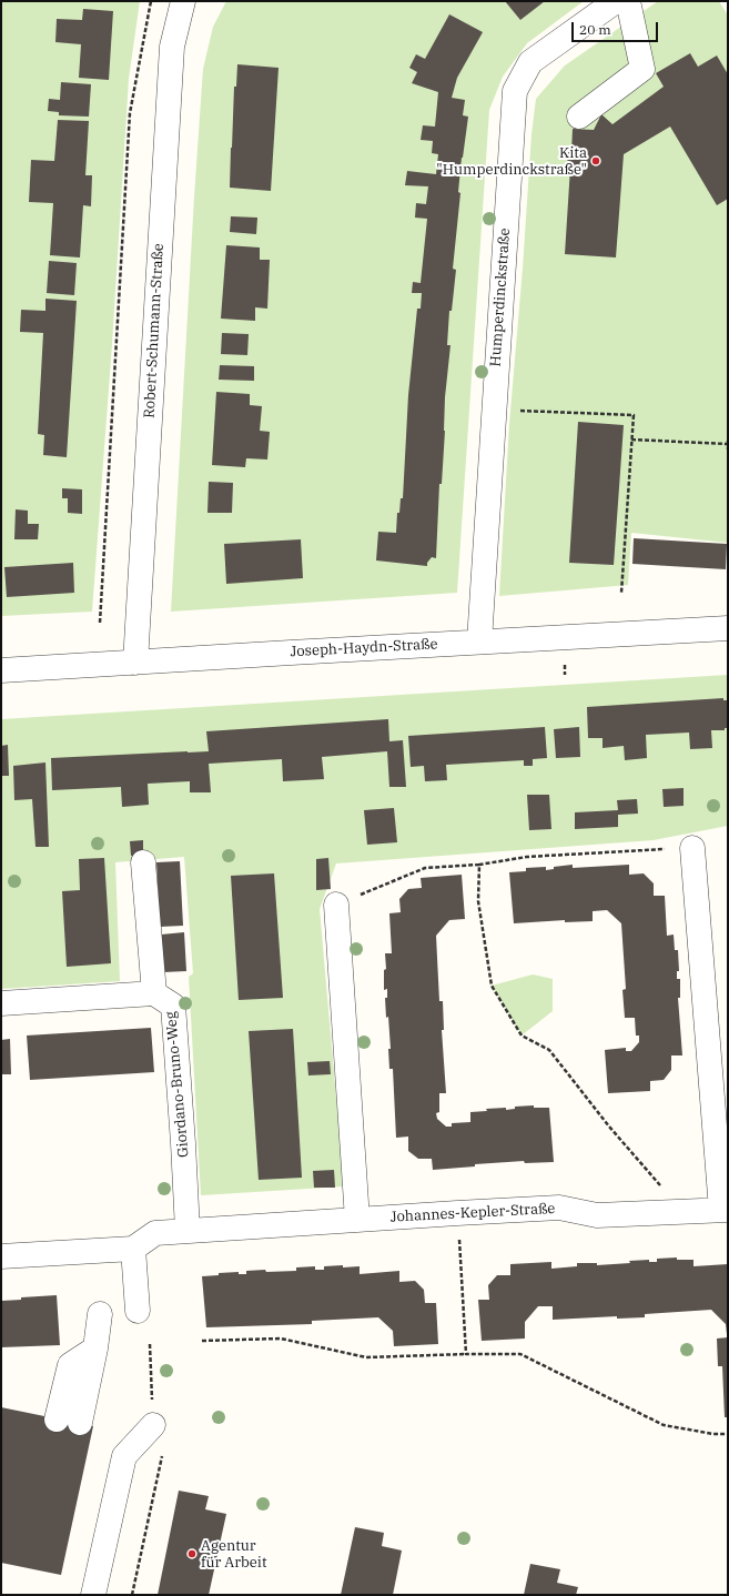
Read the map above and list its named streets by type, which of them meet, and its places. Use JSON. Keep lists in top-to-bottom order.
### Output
{
  "streets": {
    "street": [
      "Humperdinckstraße",
      "Robert-Schumann-Straße",
      "Joseph-Haydn-Straße",
      "Giordano-Bruno-Weg",
      "Johannes-Kepler-Straße"
    ]
  },
  "crossings": [
    ["Humperdinckstraße", "Joseph-Haydn-Straße"],
    ["Robert-Schumann-Straße", "Joseph-Haydn-Straße"],
    ["Giordano-Bruno-Weg", "Johannes-Kepler-Straße"]
  ],
  "places": ["Kita \"Humperdinckstraße\"", "Agentur für Arbeit"],
  "scale_bar": "20 m"
}
